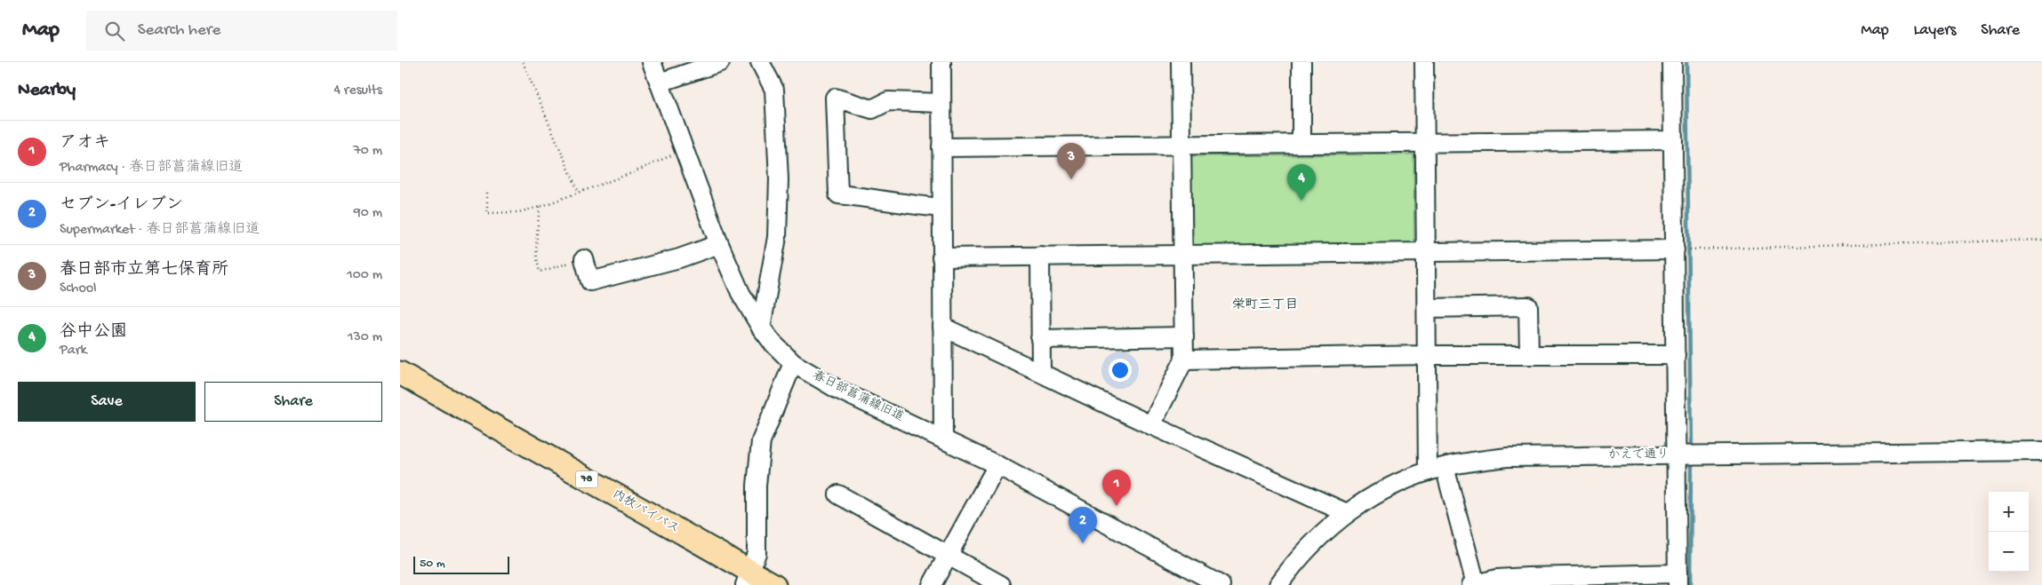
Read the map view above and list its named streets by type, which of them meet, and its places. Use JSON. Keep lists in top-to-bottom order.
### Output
{
  "streets": {
    "main road": ["78", "内牧バイパス"],
    "street": ["春日部菖蒲線旧道", "かえで通り"]
  },
  "districts": ["栄町三丁目"],
  "scale_bar": "50 m",
  "page": {
    "header": "Map",
    "search": "Search here",
    "nav": ["Map", "Layers", "Share"],
    "heading": ["Nearby", "4 results"],
    "list": [
      {
        "mark": "1",
        "name": "アオキ",
        "note": "Pharmacy · 春日部菖蒲線旧道",
        "value": "70 m"
      },
      {
        "mark": "2",
        "name": "セブン-イレブン",
        "note": "Supermarket · 春日部菖蒲線旧道",
        "value": "90 m"
      },
      {
        "mark": "3",
        "name": "春日部市立第七保育所",
        "note": "School",
        "value": "100 m"
      },
      {
        "mark": "4",
        "name": "谷中公園",
        "note": "Park",
        "value": "130 m"
      }
    ],
    "pins": [
      "3",
      "4",
      "1",
      "2"
    ],
    "buttons": ["Save", "Share"],
    "map_buttons": ["+", "−"],
    "scale": "50 m"
  }
}
